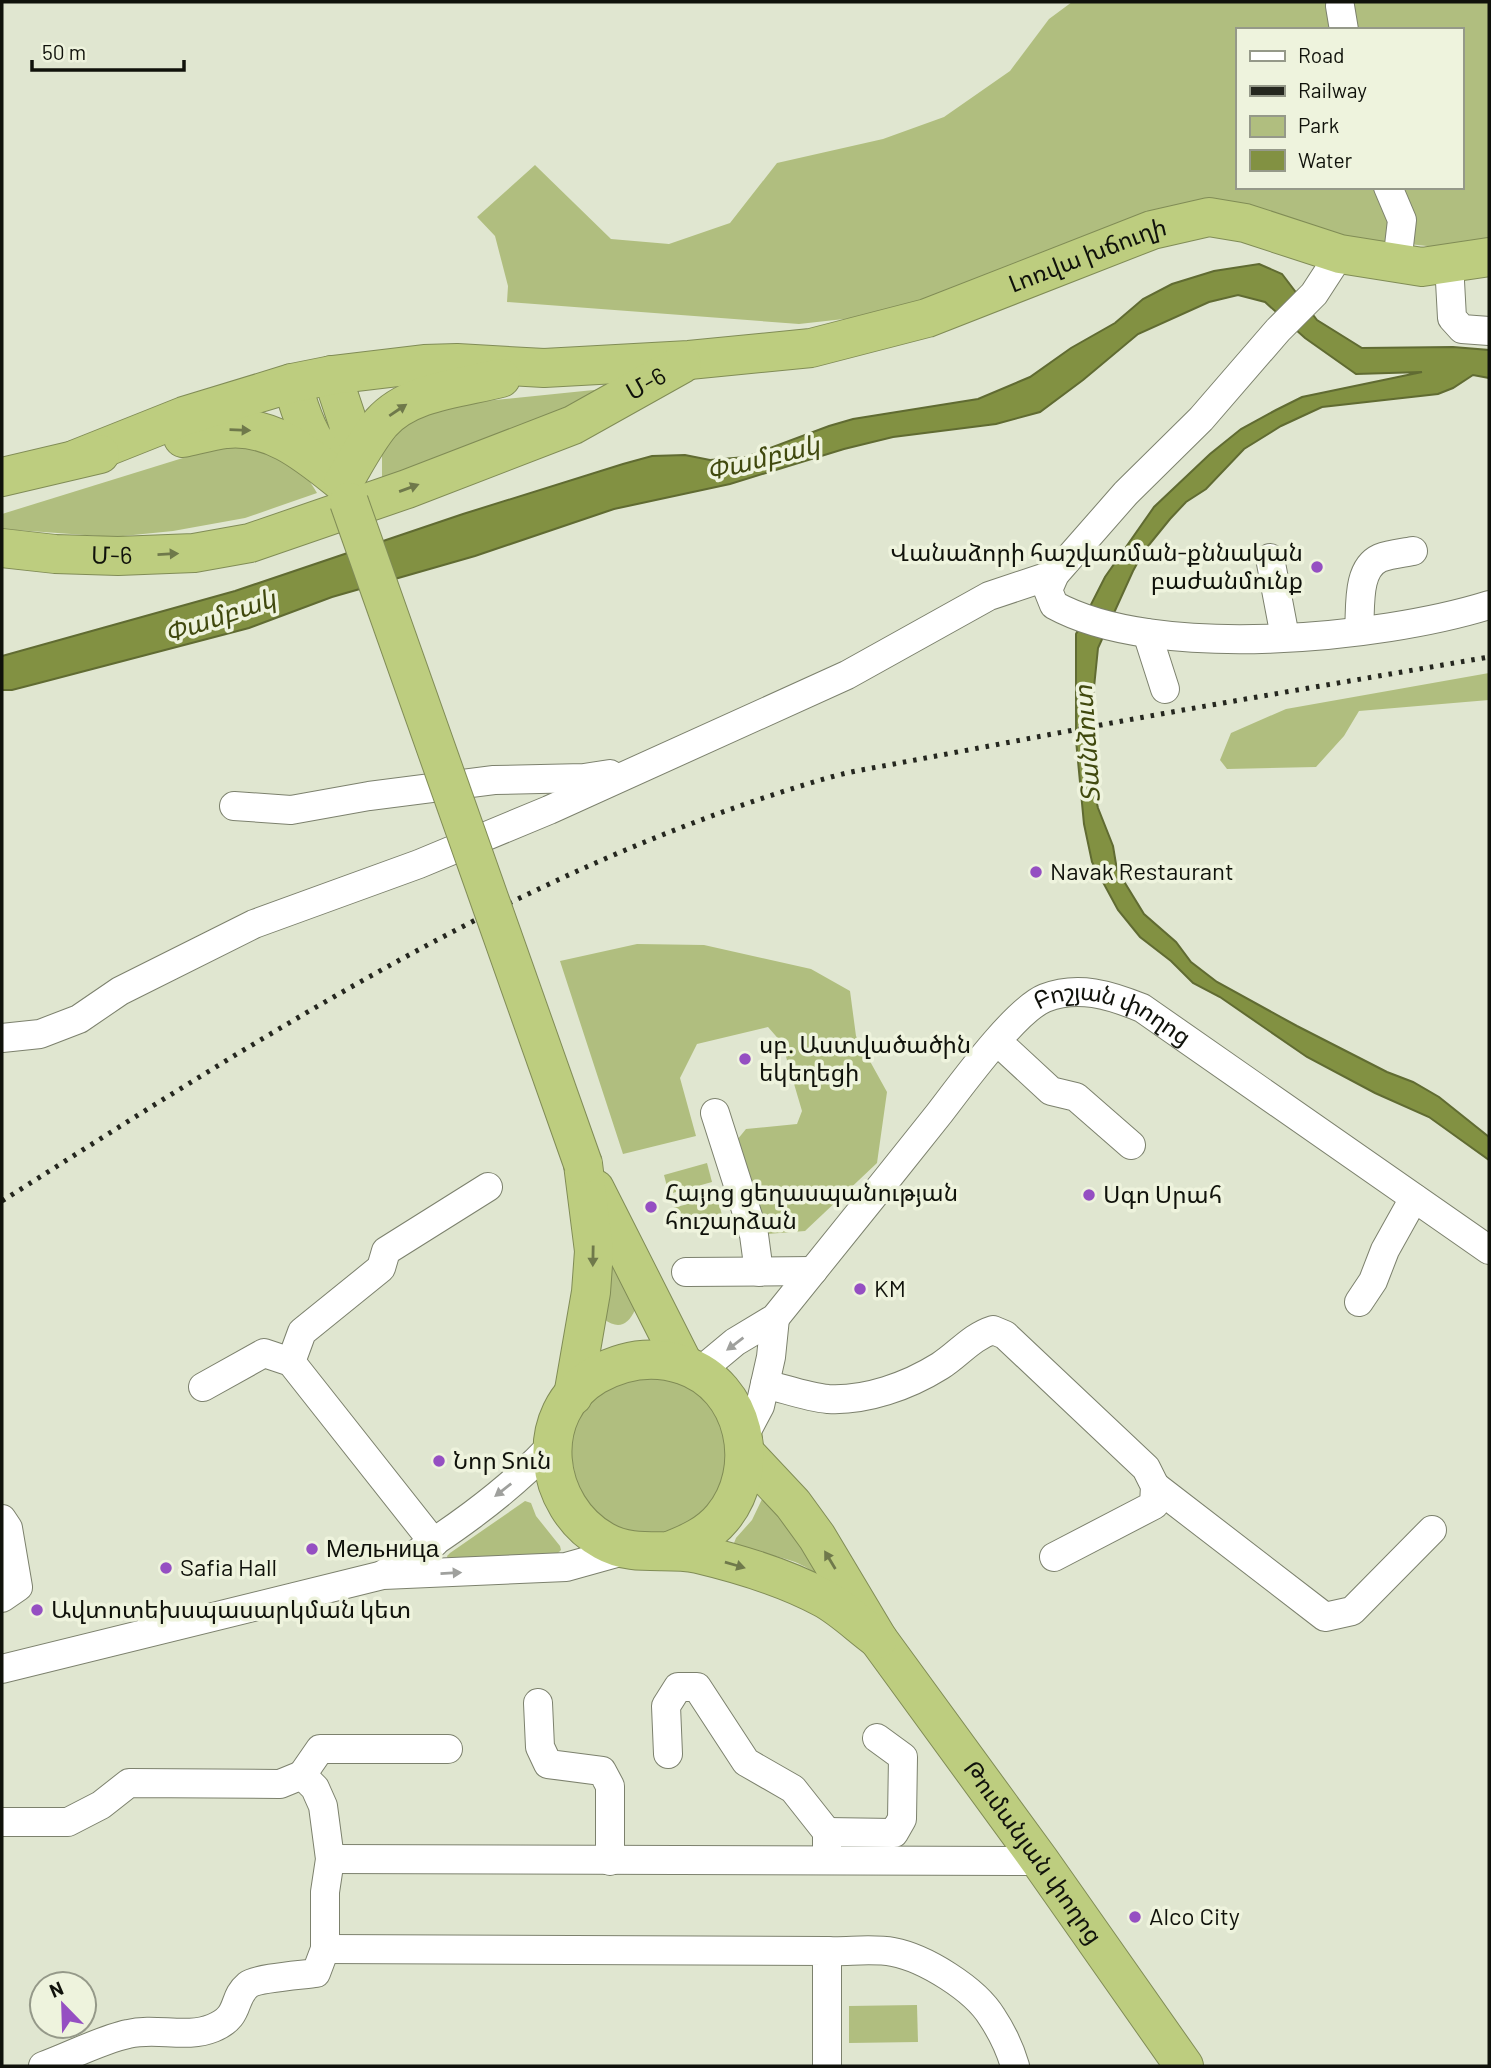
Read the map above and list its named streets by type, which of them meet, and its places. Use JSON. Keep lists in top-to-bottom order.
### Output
{
  "streets": {
    "highway": ["Լոռվա խճուղի", "Մ-6", "Թումանյան փողոց"],
    "street": ["Բոշյան փողոց"]
  },
  "crossings": [
    ["Լոռվա խճուղի", "Մ-6"]
  ],
  "water": ["Փամբակ", "Տանձուտ"],
  "places": [
    "Վանաձորի հաշվառման-քննական բաժանմունք",
    "Navak Restaurant",
    "սբ. Աստվածածին եկեղեցի",
    "Սգո Սրահ",
    "Հայոց ցեղասպանության հուշարձան",
    "KM",
    "Նոր Տուն",
    "Мельница",
    "Safia Hall",
    "Ավտոտեխսպասարկման կետ",
    "Alco City"
  ],
  "legend": [
    "Road",
    "Railway",
    "Park",
    "Water"
  ],
  "scale_bar": "50 m",
  "north": "top left"
}
